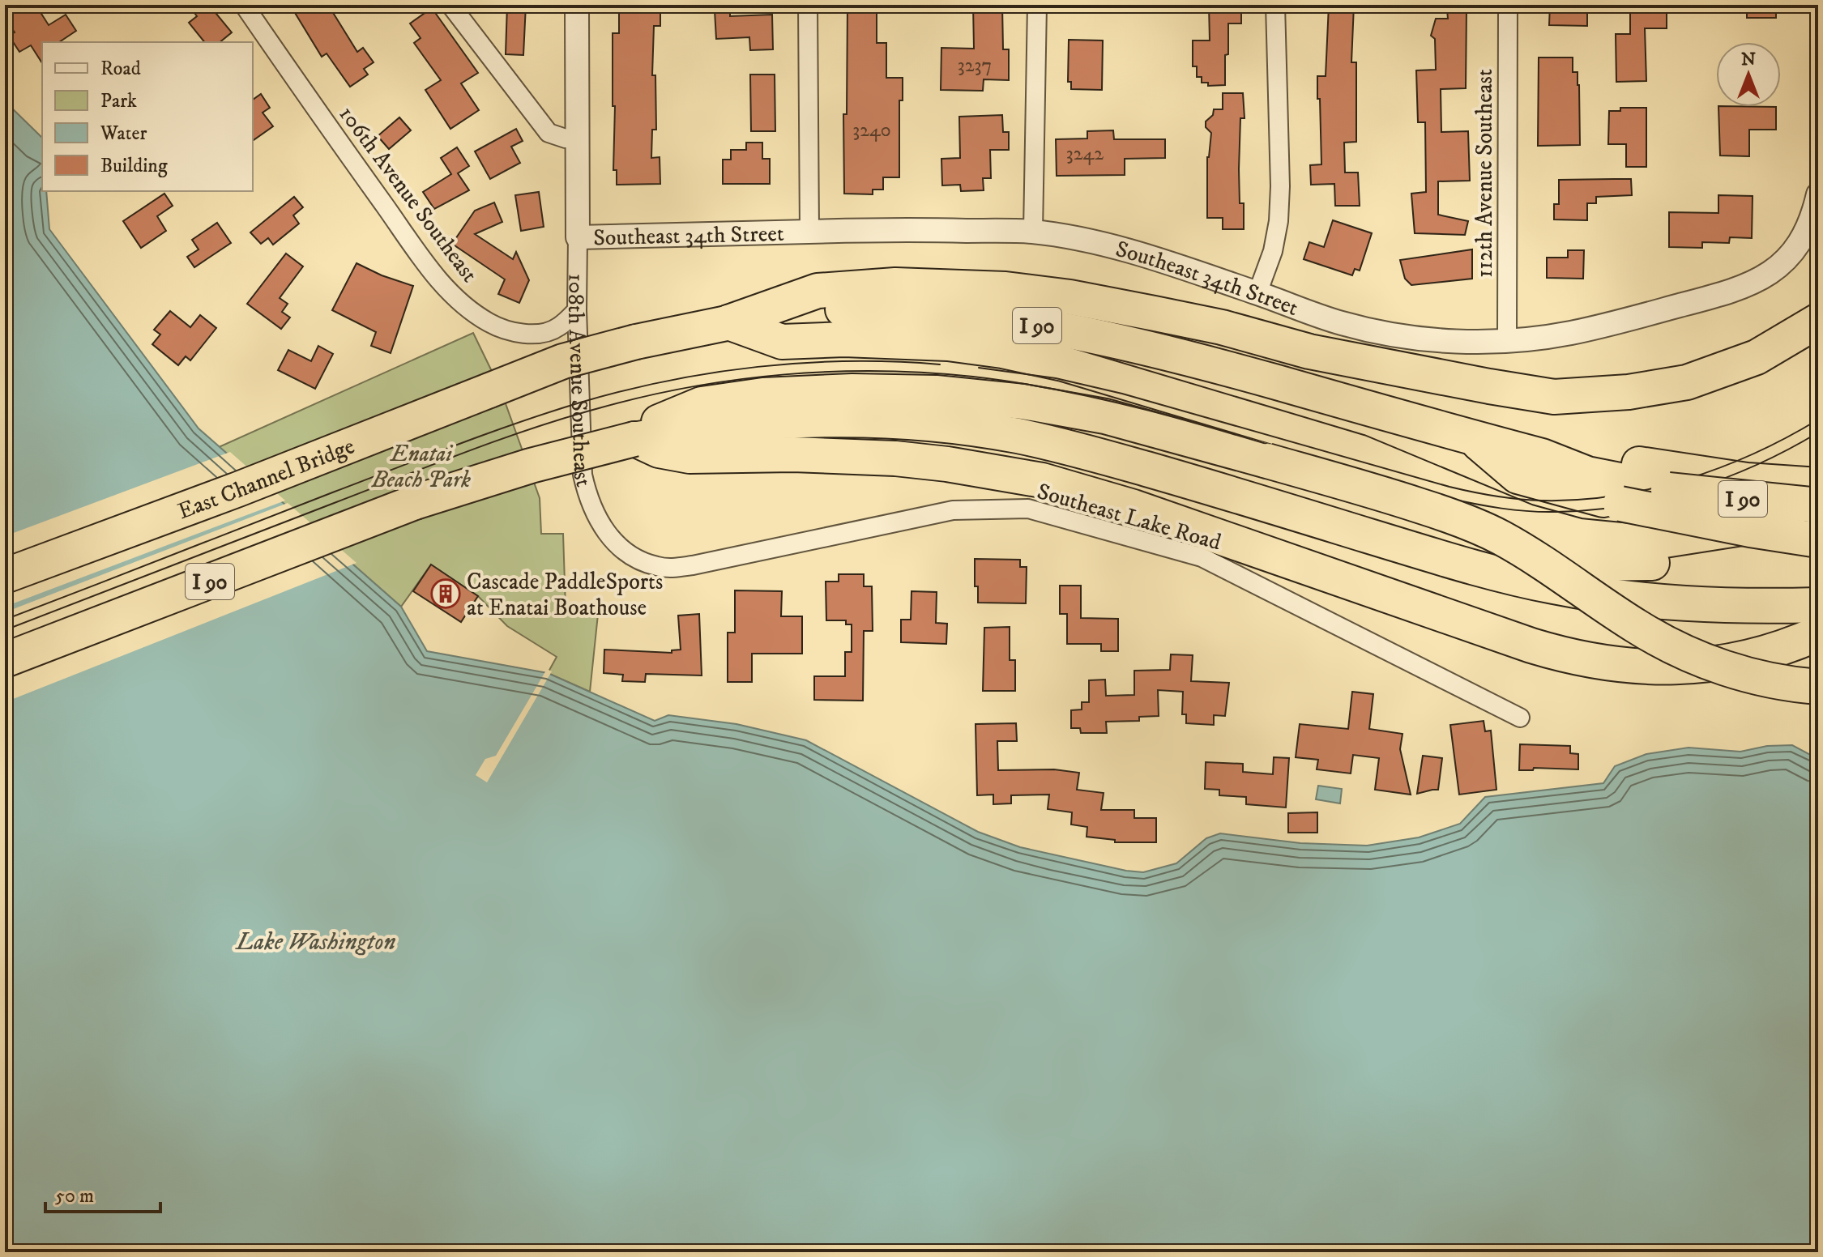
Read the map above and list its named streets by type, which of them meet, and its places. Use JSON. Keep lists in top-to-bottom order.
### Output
{
  "streets": {
    "highway": ["I 90", "East Channel Bridge"],
    "street": [
      "112th Avenue Southeast",
      "106th Avenue Southeast",
      "Southeast 34th Street",
      "108th Avenue Southeast",
      "Southeast Lake Road"
    ]
  },
  "crossings": [
    ["112th Avenue Southeast", "Southeast 34th Street"],
    ["106th Avenue Southeast", "108th Avenue Southeast"],
    ["Southeast 34th Street", "108th Avenue Southeast"],
    ["I 90", "East Channel Bridge"],
    ["108th Avenue Southeast", "Southeast Lake Road"]
  ],
  "water": ["Lake Washington"],
  "parks": ["Enatai Beach Park"],
  "places": {
    "building": ["Cascade PaddleSports at Enatai Boathouse"]
  },
  "house_numbers": ["3237", "3240", "3242"],
  "legend": [
    "Road",
    "Park",
    "Water",
    "Building"
  ],
  "scale_bar": "50 m",
  "north": "top"
}
